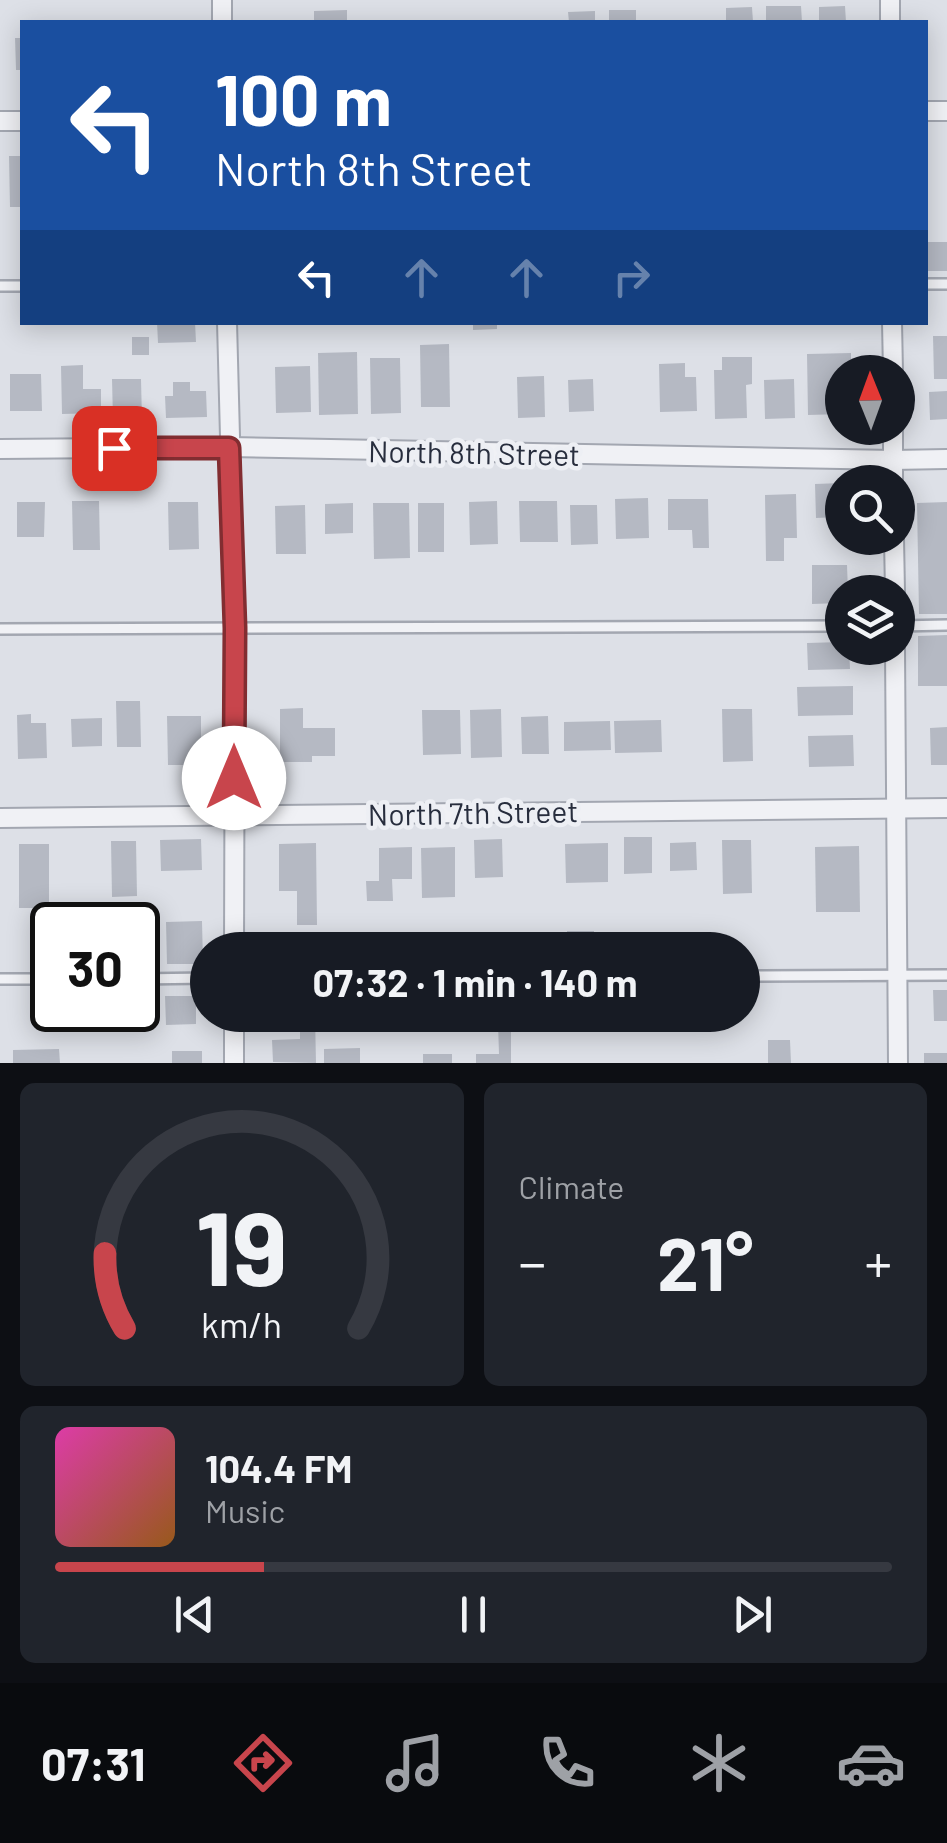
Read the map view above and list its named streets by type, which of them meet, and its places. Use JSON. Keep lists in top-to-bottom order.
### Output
{
  "streets": {
    "street": ["North 8th Street", "North 7th Street"]
  },
  "north": "top",
  "page": {
    "turn": ["100 m", "North 8th Street"],
    "limit": "30",
    "trip": "07:32 · 1 min · 140 m",
    "tile": "Climate",
    "heat": ["−", "21°", "+"],
    "song": ["104.4 FM", "Music"],
    "tabs": "07:31",
    "gauge": ["19", "km/h"]
  }
}
